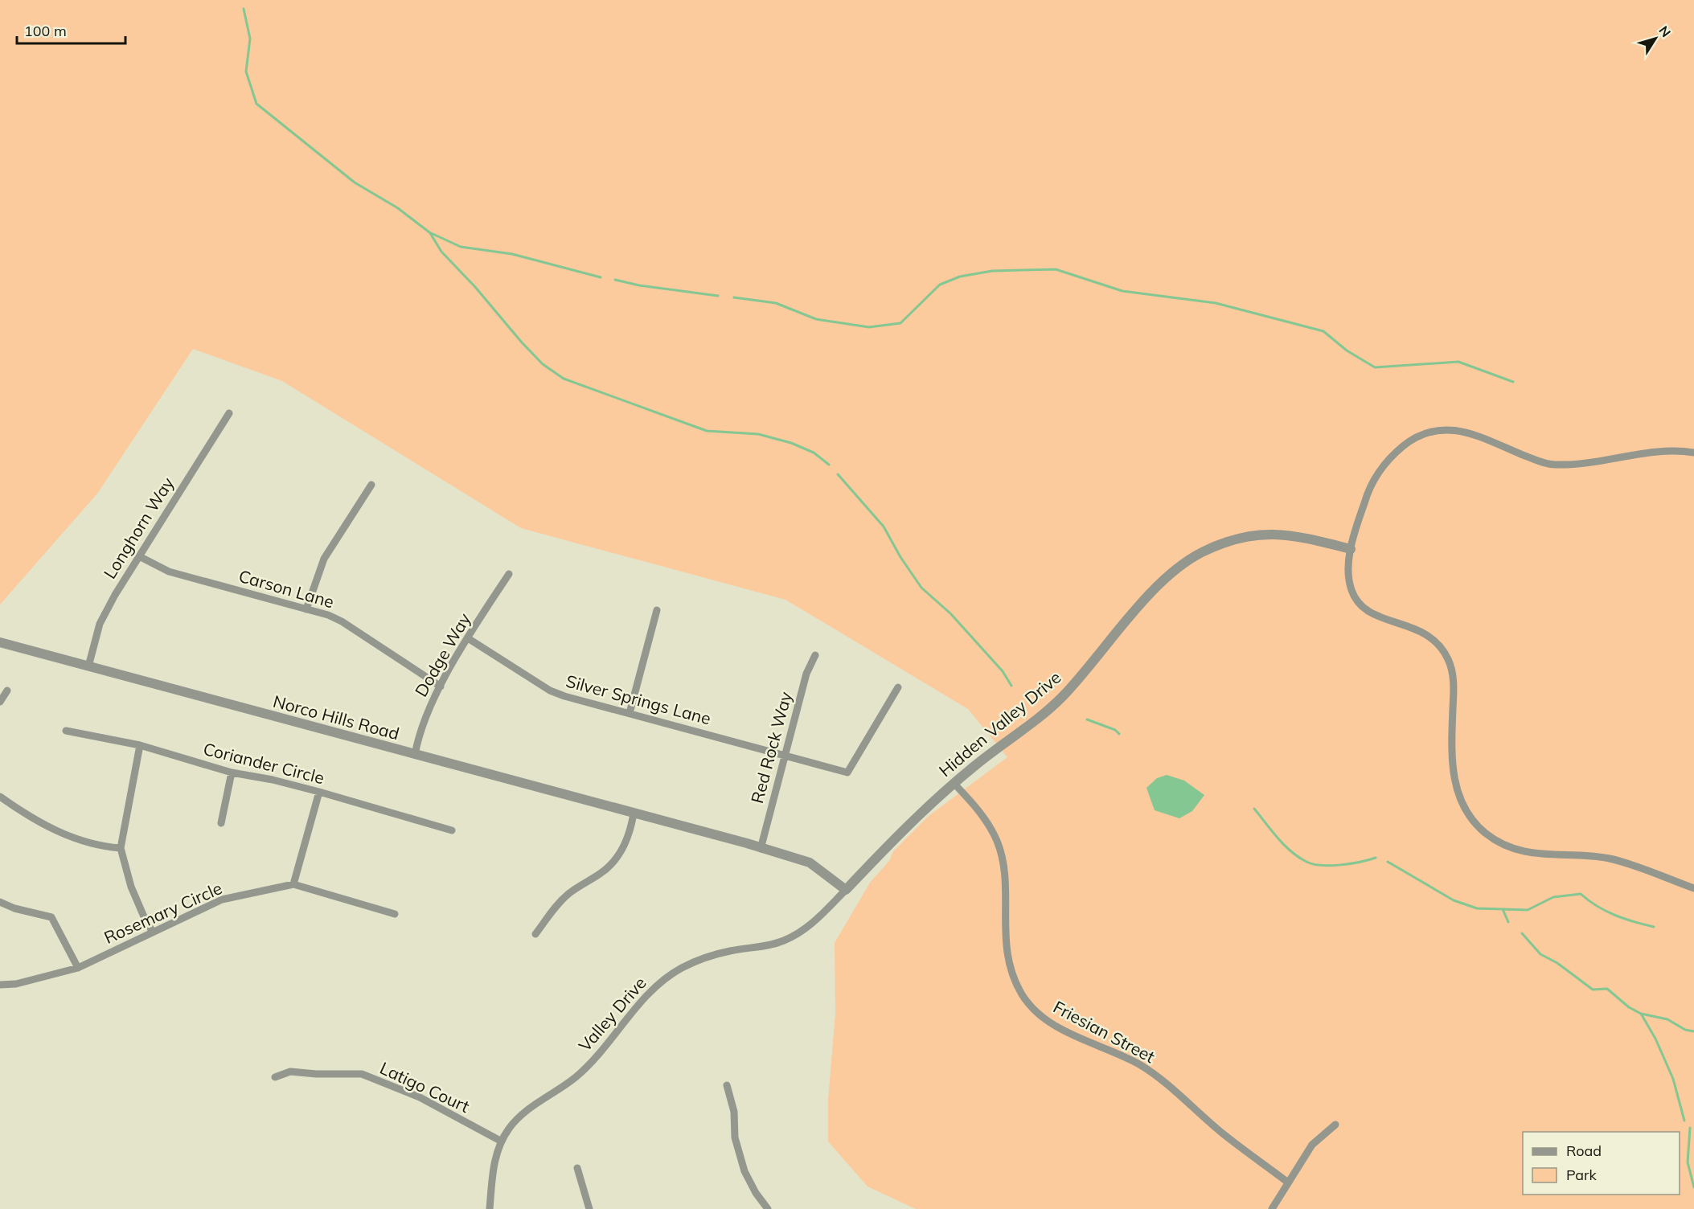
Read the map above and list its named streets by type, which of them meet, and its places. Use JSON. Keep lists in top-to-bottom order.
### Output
{
  "streets": {
    "street": [
      "Longhorn Way",
      "Carson Lane",
      "Dodge Way",
      "Silver Springs Lane",
      "Norco Hills Road",
      "Hidden Valley Drive",
      "Red Rock Way",
      "Coriander Circle",
      "Rosemary Circle",
      "Valley Drive",
      "Friesian Street",
      "Latigo Court"
    ]
  },
  "crossings": [
    ["Longhorn Way", "Carson Lane"],
    ["Longhorn Way", "Norco Hills Road"],
    ["Carson Lane", "Dodge Way"],
    ["Dodge Way", "Silver Springs Lane"],
    ["Dodge Way", "Norco Hills Road"],
    ["Silver Springs Lane", "Red Rock Way"],
    ["Norco Hills Road", "Red Rock Way"],
    ["Hidden Valley Drive", "Valley Drive"],
    ["Hidden Valley Drive", "Friesian Street"],
    ["Valley Drive", "Latigo Court"]
  ],
  "legend": ["Road", "Park"],
  "scale_bar": "100 m",
  "north": "top right"
}
